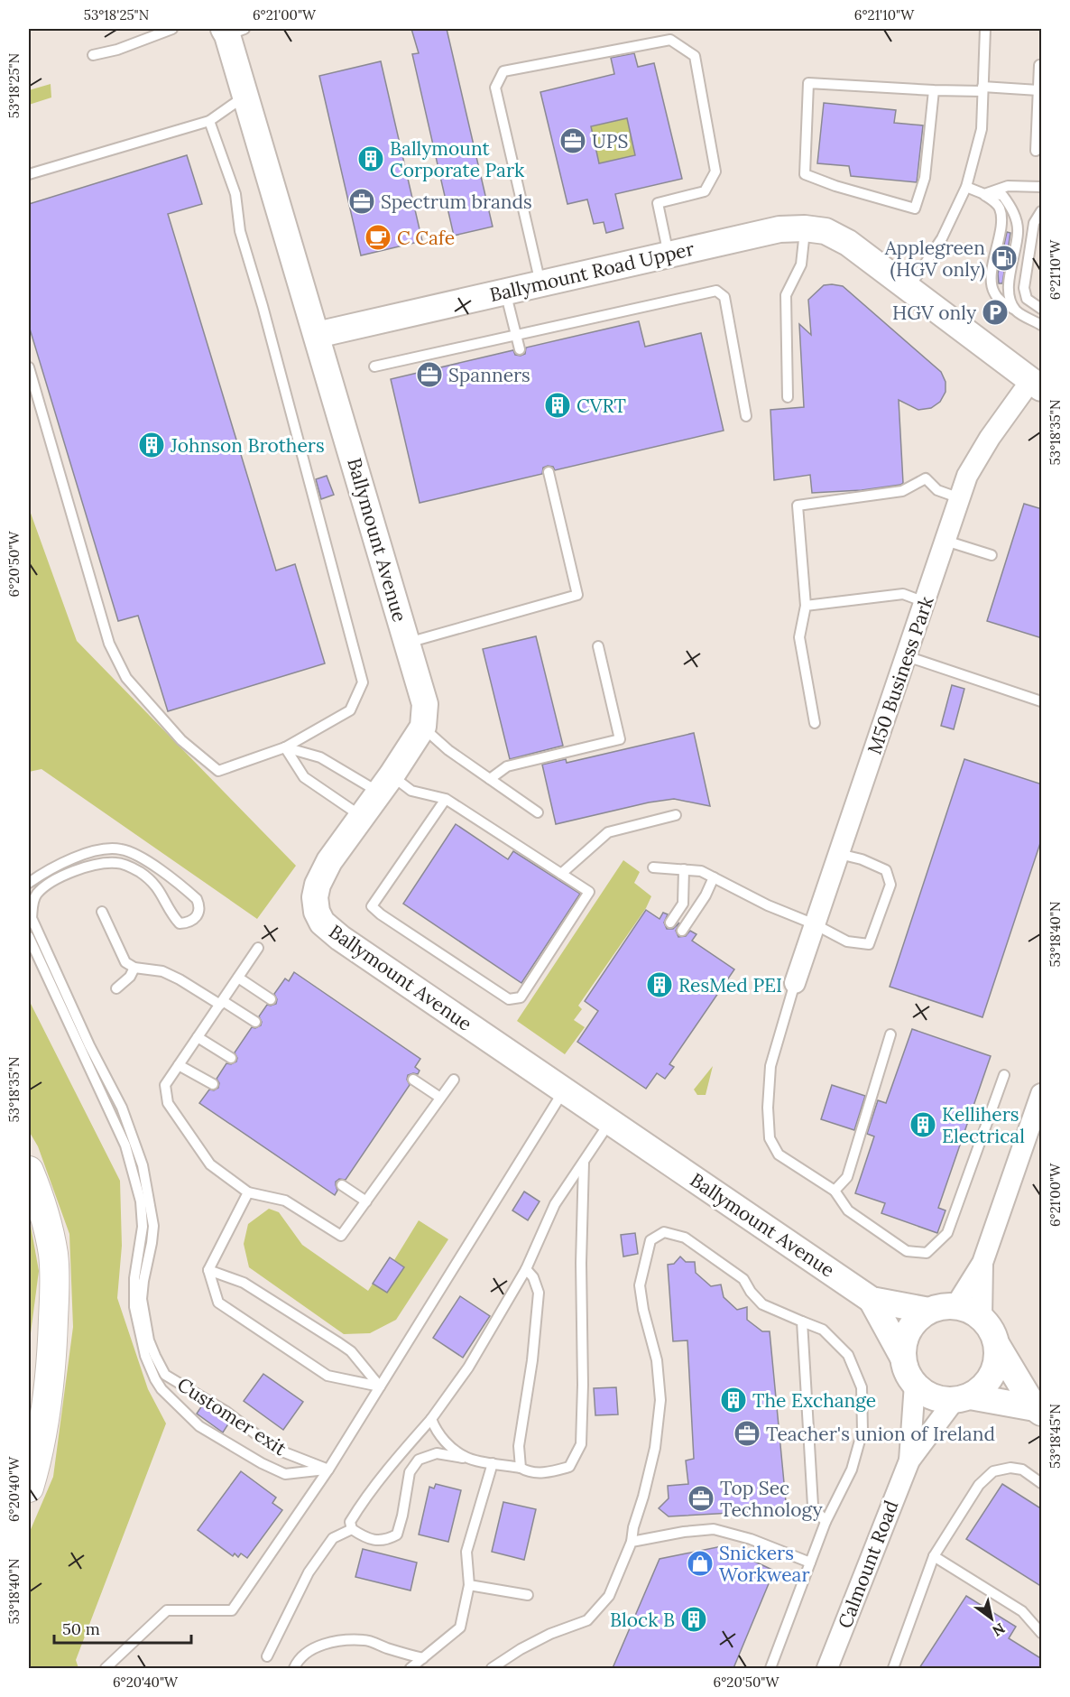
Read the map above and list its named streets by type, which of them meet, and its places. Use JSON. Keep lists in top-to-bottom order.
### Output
{
  "streets": {
    "street": [
      "Ballymount Road Upper",
      "Ballymount Avenue",
      "M50 Business Park",
      "Calmount Road"
    ],
    "lane": ["Customer exit"]
  },
  "crossings": [
    ["Ballymount Road Upper", "Ballymount Avenue"],
    ["Ballymount Road Upper", "M50 Business Park"],
    ["Ballymount Avenue", "Calmount Road"]
  ],
  "places": {
    "office": [
      "UPS",
      "Spectrum brands",
      "Spanners",
      "Teacher's union of Ireland",
      "Top Sec Technology"
    ],
    "building": [
      "Ballymount Corporate Park",
      "CVRT",
      "Johnson Brothers",
      "ResMed PEI",
      "Kellihers Electrical",
      "The Exchange",
      "Block B"
    ],
    "cafe": ["C Cafe"],
    "fuel station": ["Applegreen (HGV only)"],
    "parking": ["HGV only"],
    "shop": ["Snickers Workwear"]
  },
  "scale_bar": "50 m",
  "north": "bottom right",
  "coordinates": [
    "53°18'25\"N",
    "6°21'00\"W",
    "6°21'10\"W",
    "53°18'35\"N",
    "6°20'50\"W",
    "53°18'40\"N",
    "53°18'45\"N",
    "6°20'40\"W"
  ]
}
